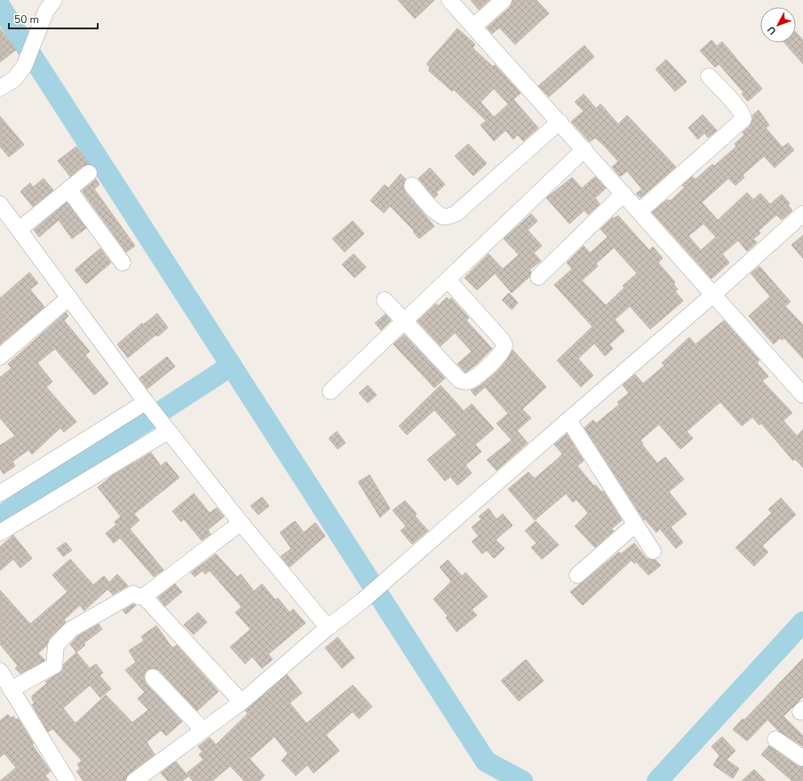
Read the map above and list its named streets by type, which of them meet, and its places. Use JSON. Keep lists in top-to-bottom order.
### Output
{
  "scale_bar": "50 m",
  "north": "bottom left"
}
